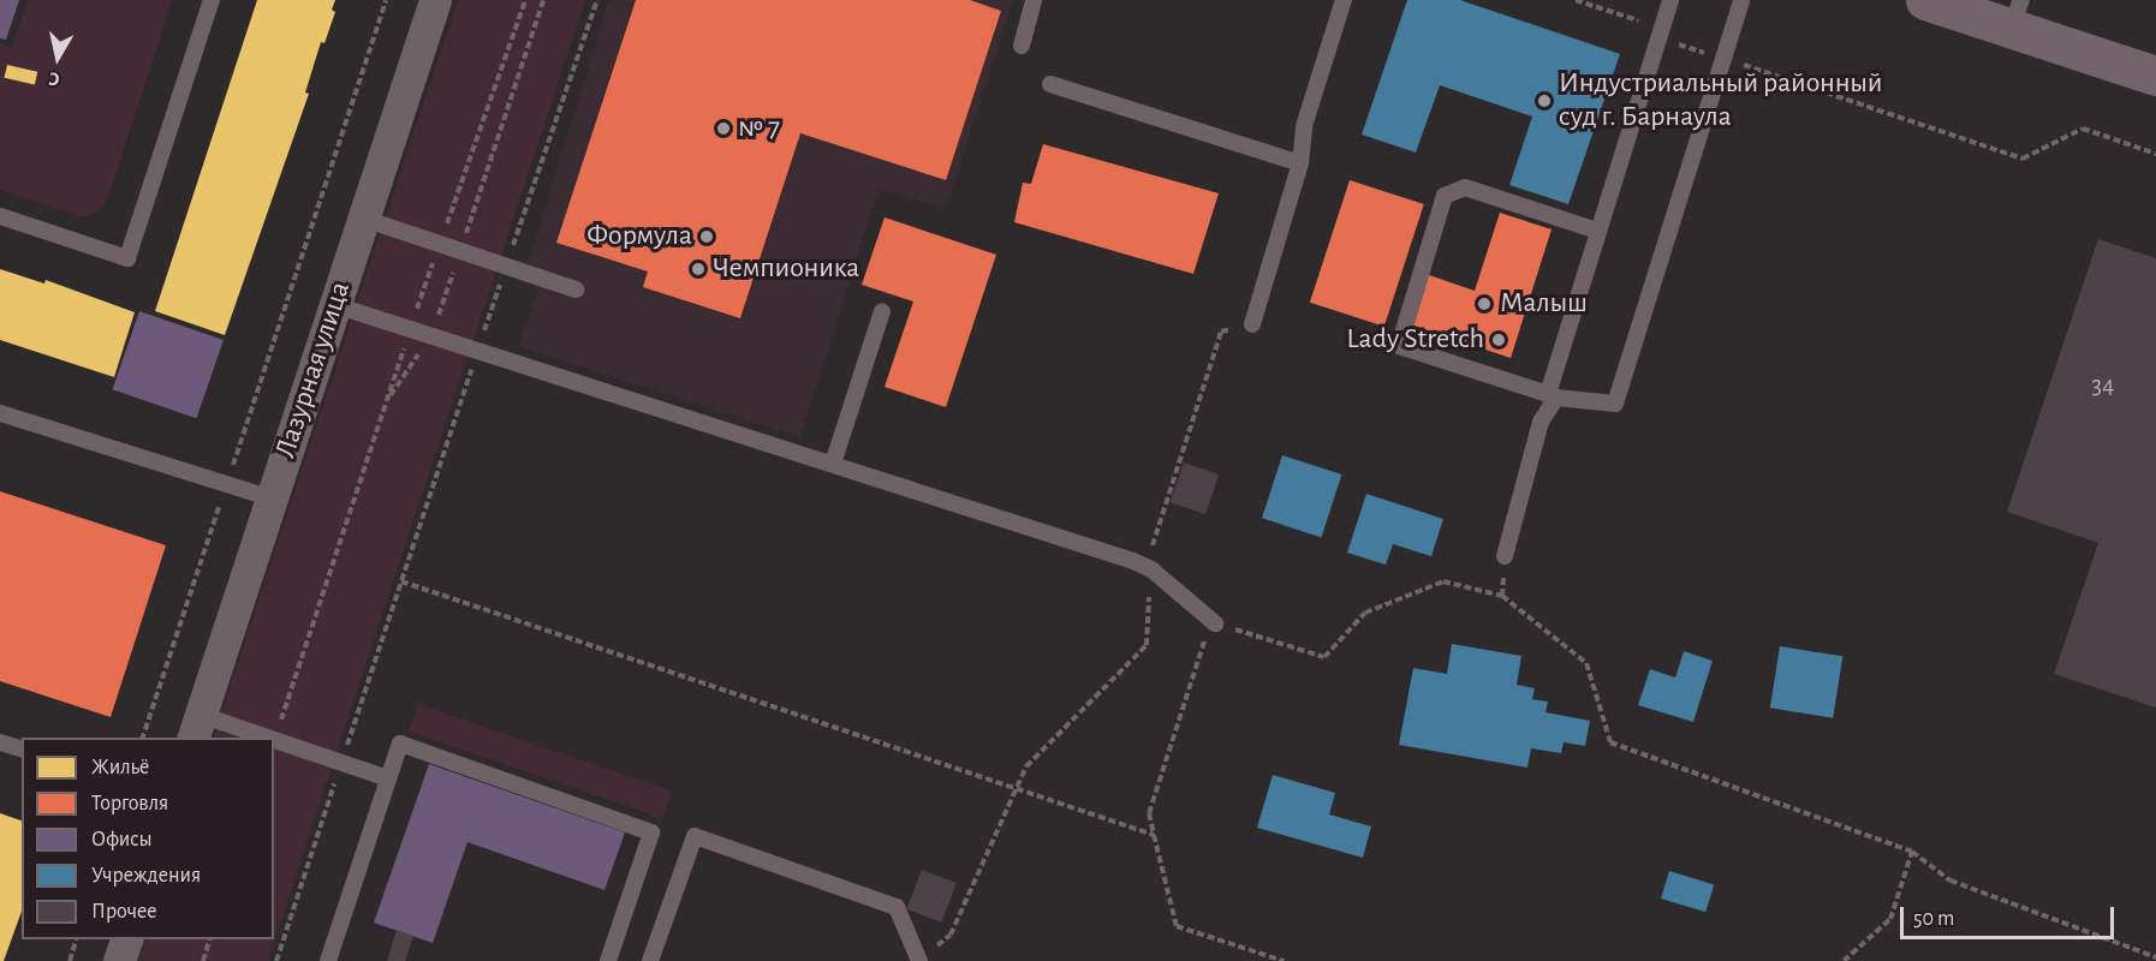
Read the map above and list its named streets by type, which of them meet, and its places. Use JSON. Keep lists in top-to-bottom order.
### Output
{
  "streets": {
    "street": ["Лазурная улица"]
  },
  "places": [
    "Индустриальный районный суд г. Барнаула",
    "№ 7",
    "Формула",
    "Чемпионика",
    "Малыш",
    "Lady Stretch"
  ],
  "house_numbers": ["34"],
  "legend": [
    "Жильё",
    "Торговля",
    "Офисы",
    "Учреждения",
    "Прочее"
  ],
  "scale_bar": "50 m",
  "north": "bottom"
}
